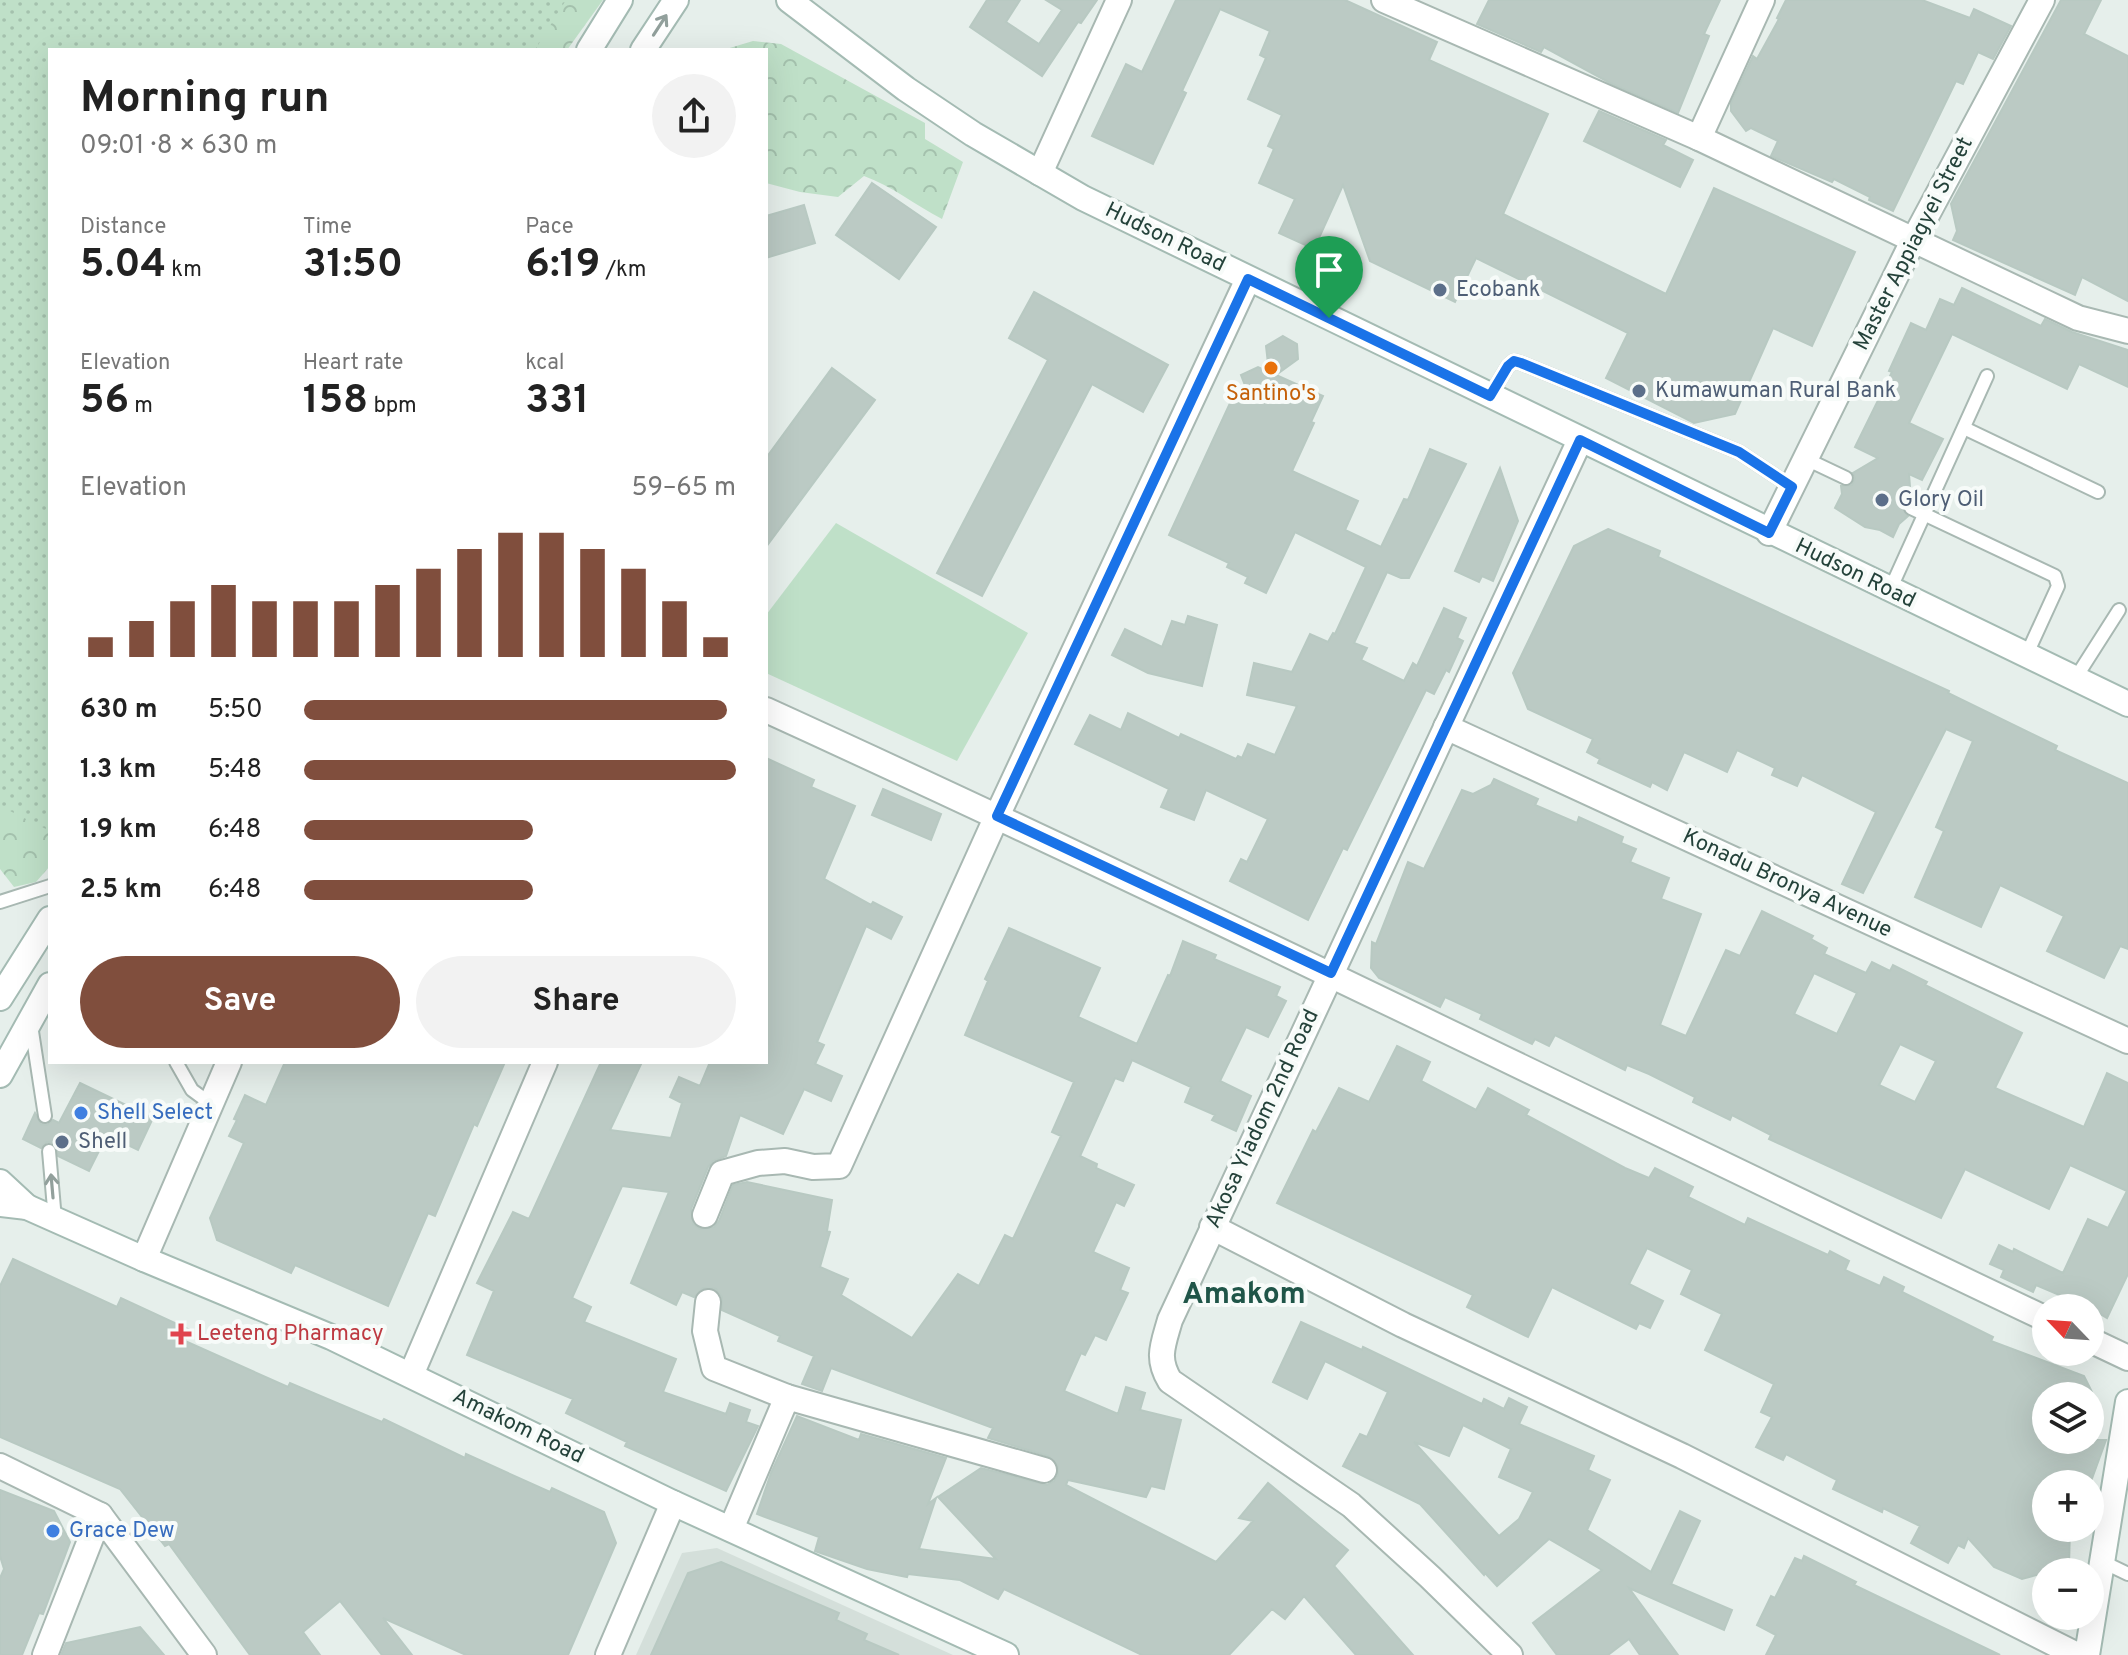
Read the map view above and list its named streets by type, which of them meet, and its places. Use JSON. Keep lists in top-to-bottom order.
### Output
{
  "streets": {
    "street": [
      "Hudson Road",
      "Master Appiagyei Street",
      "Konadu Bronya Avenue",
      "Akosa Yiadom 2nd Road",
      "Amakom Road"
    ]
  },
  "crossings": [
    ["Hudson Road", "Master Appiagyei Street"],
    ["Hudson Road", "Akosa Yiadom 2nd Road"],
    ["Konadu Bronya Avenue", "Akosa Yiadom 2nd Road"]
  ],
  "districts": ["Amakom"],
  "places": {
    "other": [
      "Ecobank",
      "Santino's",
      "Kumawuman Rural Bank",
      "Glory Oil",
      "Shell Select",
      "Shell",
      "Grace Dew"
    ],
    "health": ["Leeteng Pharmacy"]
  },
  "north": "top left",
  "page": {
    "heading": ["Morning run", "09:01 · 8 × 630 m"],
    "stats": [
      ["Distance", "5.04 km"],
      ["Time", "31:50"],
      ["Pace", "6:19 /km"],
      ["Elevation", "56 m"],
      ["Heart rate", "158 bpm"],
      ["kcal", "331"]
    ],
    "chart": ["Elevation", "59–65 m"],
    "list": [
      {
        "name": "630 m",
        "note": "5:50"
      },
      {
        "name": "1.3 km",
        "note": "5:48"
      },
      {
        "name": "1.9 km",
        "note": "6:48"
      },
      {
        "name": "2.5 km",
        "note": "6:48"
      }
    ],
    "buttons": ["Save", "Share"],
    "map_buttons": ["+", "−"]
  }
}
